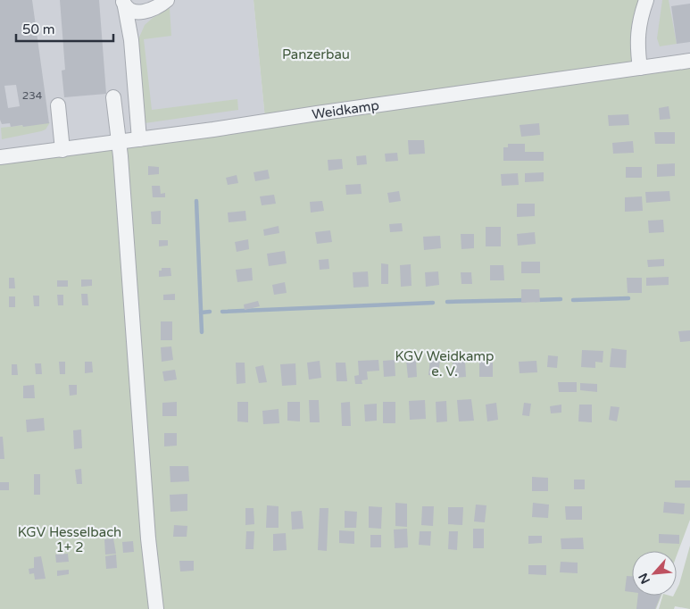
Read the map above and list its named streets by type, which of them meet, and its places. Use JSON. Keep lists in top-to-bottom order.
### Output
{
  "streets": {
    "street": ["Weidkamp"]
  },
  "parks": ["Panzerbau", "KGV Weidkamp e. V.", "KGV Hesselbach 1+ 2"],
  "house_numbers": ["234"],
  "scale_bar": "50 m",
  "north": "bottom left"
}
